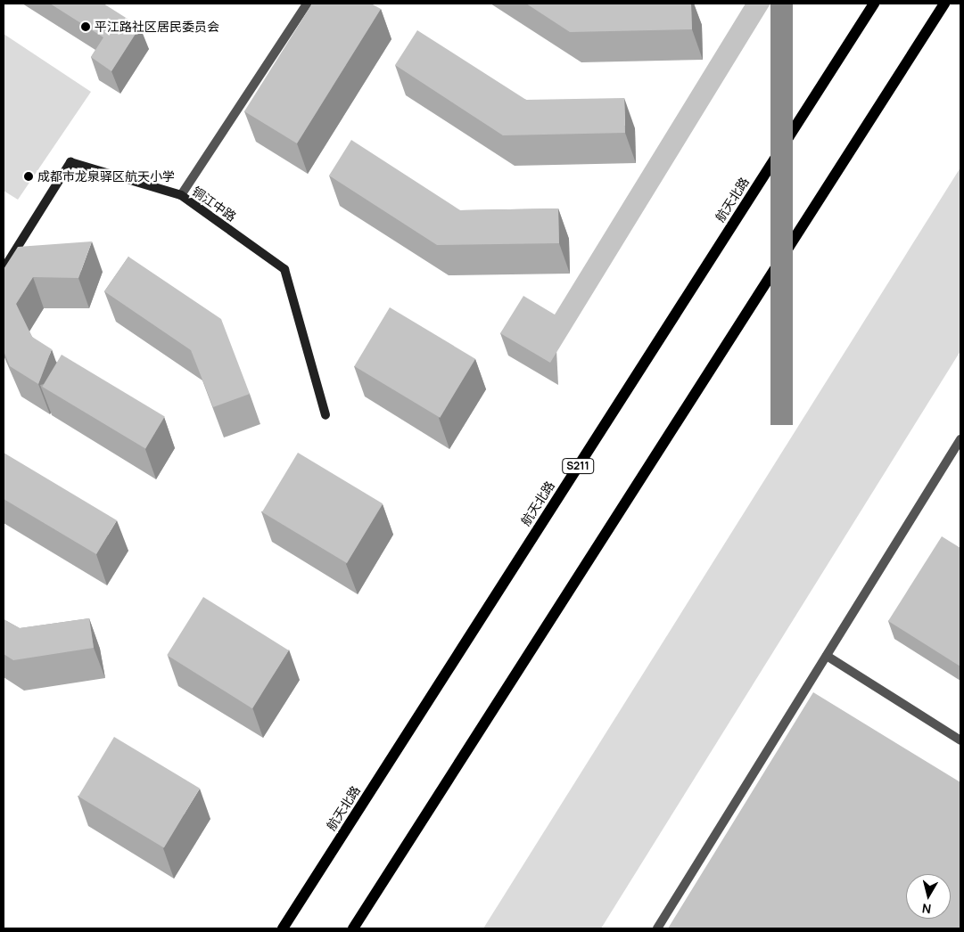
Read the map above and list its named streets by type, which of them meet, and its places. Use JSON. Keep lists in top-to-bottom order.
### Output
{
  "streets": {
    "main road": ["航天北路", "S211"],
    "street": ["铜江中路"]
  },
  "places": ["平江路社区居民委员会", "成都市龙泉驿区航天小学"],
  "north": "bottom"
}
